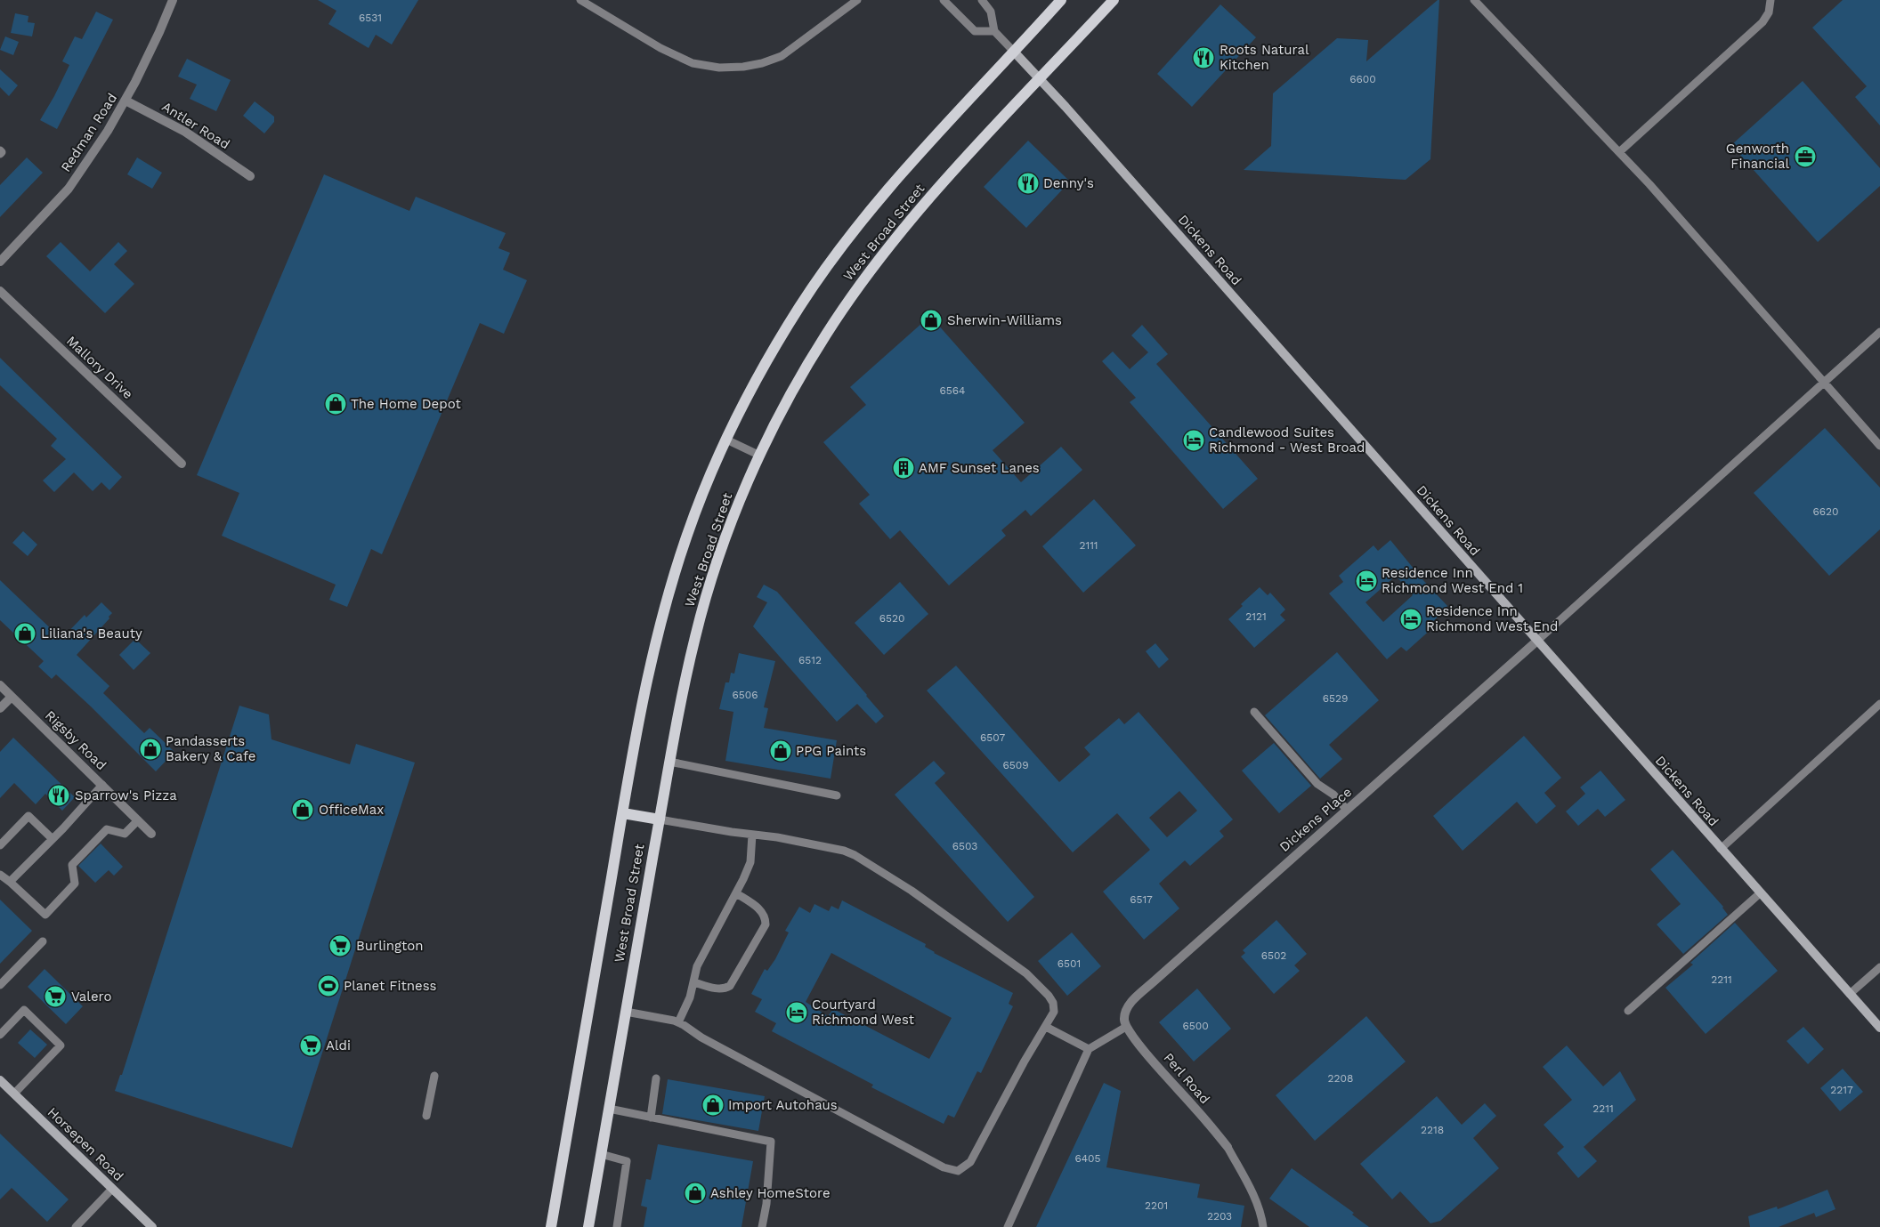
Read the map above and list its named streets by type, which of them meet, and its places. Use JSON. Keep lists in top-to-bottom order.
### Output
{
  "streets": {
    "main road": ["West Broad Street", "Dickens Road", "Horsepen Road"],
    "street": [
      "Antler Road",
      "Redman Road",
      "Mallory Drive",
      "Rigsby Road",
      "Dickens Place",
      "Perl Road"
    ]
  },
  "crossings": [
    ["Antler Road", "Redman Road"],
    ["West Broad Street", "Dickens Road"],
    ["Dickens Road", "Dickens Place"],
    ["Dickens Place", "Perl Road"]
  ],
  "places": {
    "restaurant": ["Roots Natural Kitchen", "Denny's", "Sparrow's Pizza"],
    "office": ["Genworth Financial"],
    "shop": [
      "Sherwin-Williams",
      "The Home Depot",
      "Liliana's Beauty",
      "Pandasserts Bakery & Cafe",
      "PPG Paints",
      "OfficeMax",
      "Import Autohaus",
      "Ashley HomeStore"
    ],
    "hotel": [
      "Candlewood Suites Richmond - West Broad",
      "Residence Inn Richmond West End 1",
      "Residence Inn Richmond West End",
      "Courtyard Richmond West"
    ],
    "building": ["AMF Sunset Lanes"],
    "supermarket": ["Burlington", "Valero", "Aldi"],
    "sports": ["Planet Fitness"]
  },
  "house_numbers": [
    "6531",
    "6600",
    "6564",
    "6620",
    "2111",
    "2121",
    "6520",
    "6512",
    "6506",
    "6529",
    "6507",
    "6509",
    "6503",
    "6517",
    "6502",
    "6501",
    "2211",
    "6500",
    "2208",
    "2217",
    "2211",
    "2218",
    "6405",
    "2201",
    "2203"
  ]
}
